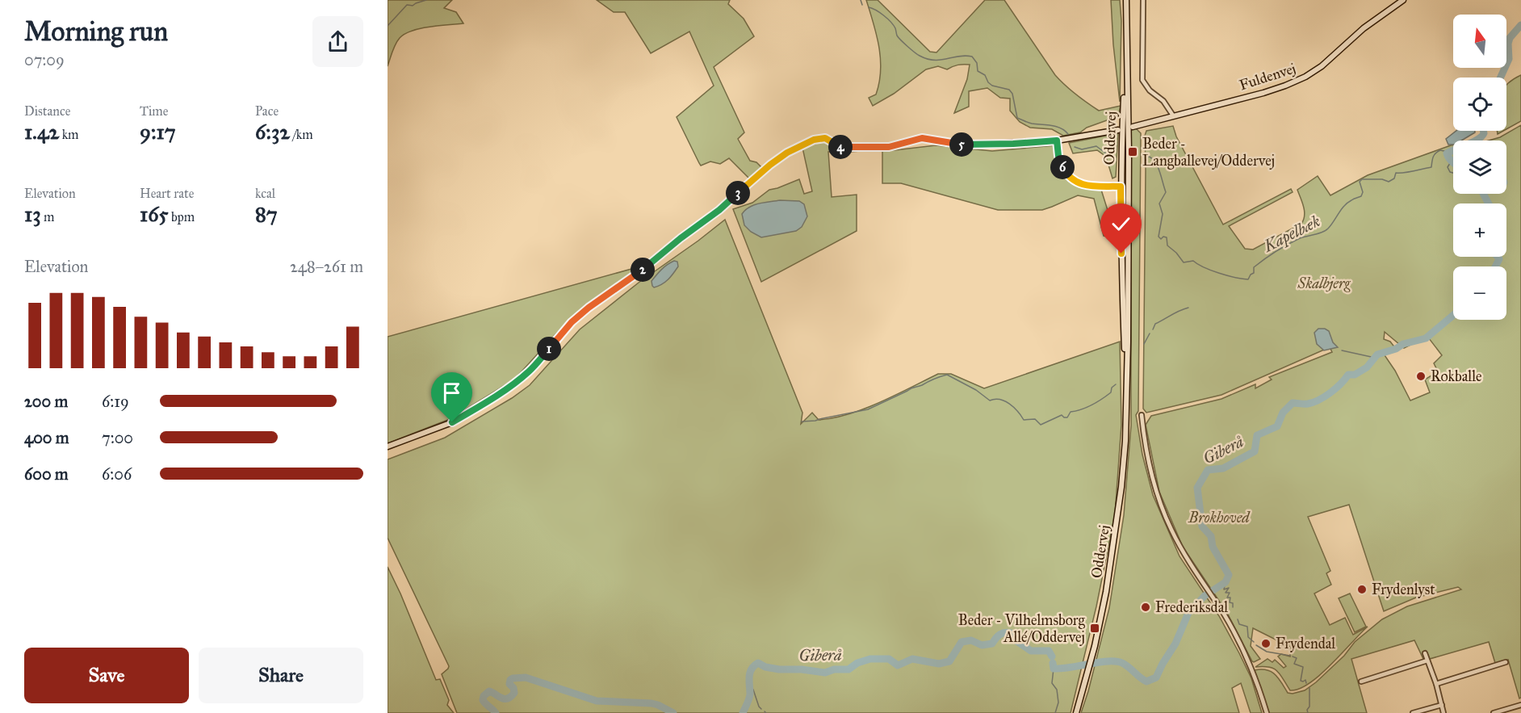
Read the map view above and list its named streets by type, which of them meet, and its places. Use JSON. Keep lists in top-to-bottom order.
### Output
{
  "streets": {
    "street": ["Fuldenvej", "Oddervej"]
  },
  "water": ["Kapelbæk", "Giberå"],
  "parks": ["Skalbjerg", "Brokhoved"],
  "places": {
    "transit": ["Beder - Langballevej/Oddervej", "Beder - Vilhelmsborg Allé/Oddervej"],
    "other": [
      "Rokballe",
      "Frydenlyst",
      "Frederiksdal",
      "Frydendal"
    ]
  },
  "north": "top",
  "page": {
    "heading": ["Morning run", "07:09"],
    "map_buttons": ["+", "−"],
    "stats": [
      ["Distance", "1.42 km"],
      ["Time", "9:17"],
      ["Pace", "6:32 /km"],
      ["Elevation", "13 m"],
      ["Heart rate", "165 bpm"],
      ["kcal", "87"]
    ],
    "pins": [
      "5",
      "4",
      "6",
      "3",
      "2",
      "1"
    ],
    "chart": ["Elevation", "248–261 m"],
    "list": [
      {
        "name": "200 m",
        "note": "6:19"
      },
      {
        "name": "400 m",
        "note": "7:00"
      },
      {
        "name": "600 m",
        "note": "6:06"
      }
    ],
    "buttons": ["Save", "Share"]
  }
}
